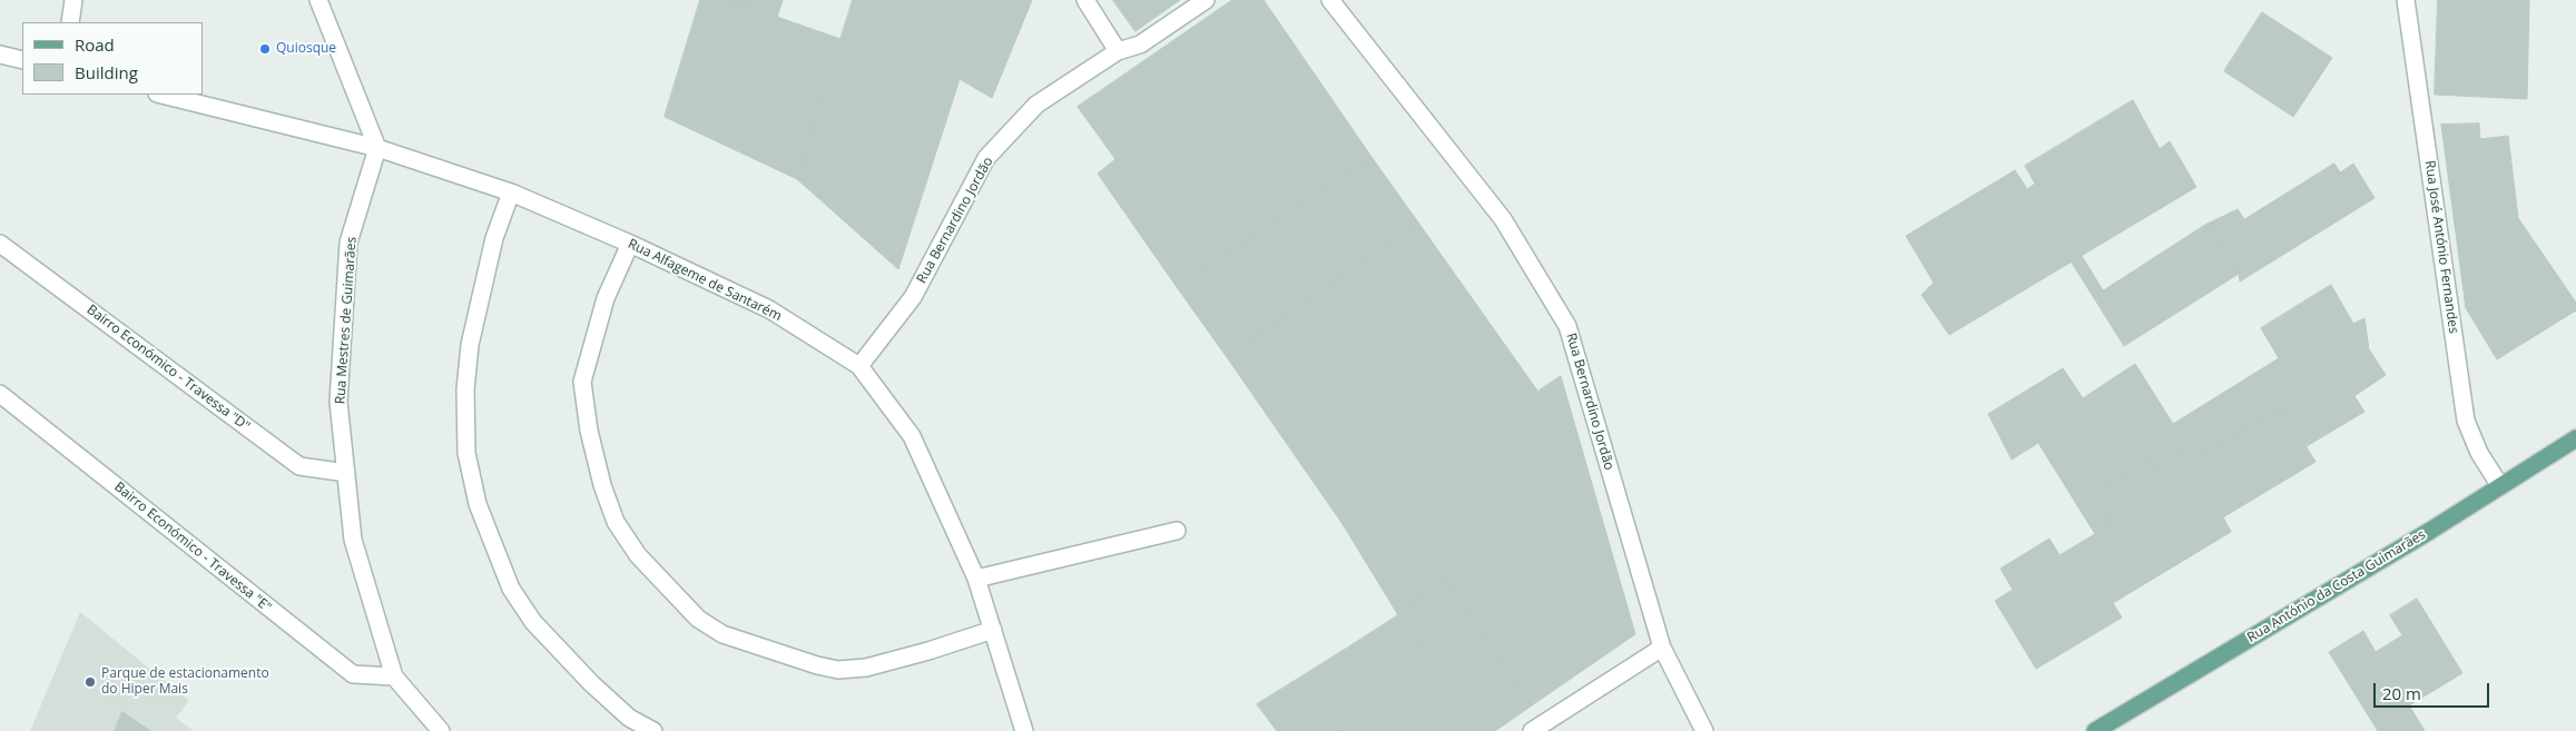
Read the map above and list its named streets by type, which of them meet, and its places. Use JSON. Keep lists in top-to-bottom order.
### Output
{
  "streets": {
    "main road": ["Rua António da Costa Guimarães"],
    "street": [
      "Rua Bernardino Jordão",
      "Rua José António Fernandes",
      "Rua Alfageme de Santarém",
      "Rua Mestres de Guimarães",
      "Bairro Económico - Travessa \"D\"",
      "Bairro Económico - Travessa \"E\""
    ]
  },
  "crossings": [
    ["Rua Bernardino Jordão", "Rua Alfageme de Santarém"],
    ["Rua José António Fernandes", "Rua António da Costa Guimarães"],
    ["Rua Alfageme de Santarém", "Rua Mestres de Guimarães"],
    ["Rua Mestres de Guimarães", "Bairro Económico - Travessa \"D\""],
    ["Rua Mestres de Guimarães", "Bairro Económico - Travessa \"E\""]
  ],
  "places": ["Quiosque", "Parque de estacionamento do Hiper Mais"],
  "legend": ["Road", "Building"],
  "scale_bar": "20 m"
}
